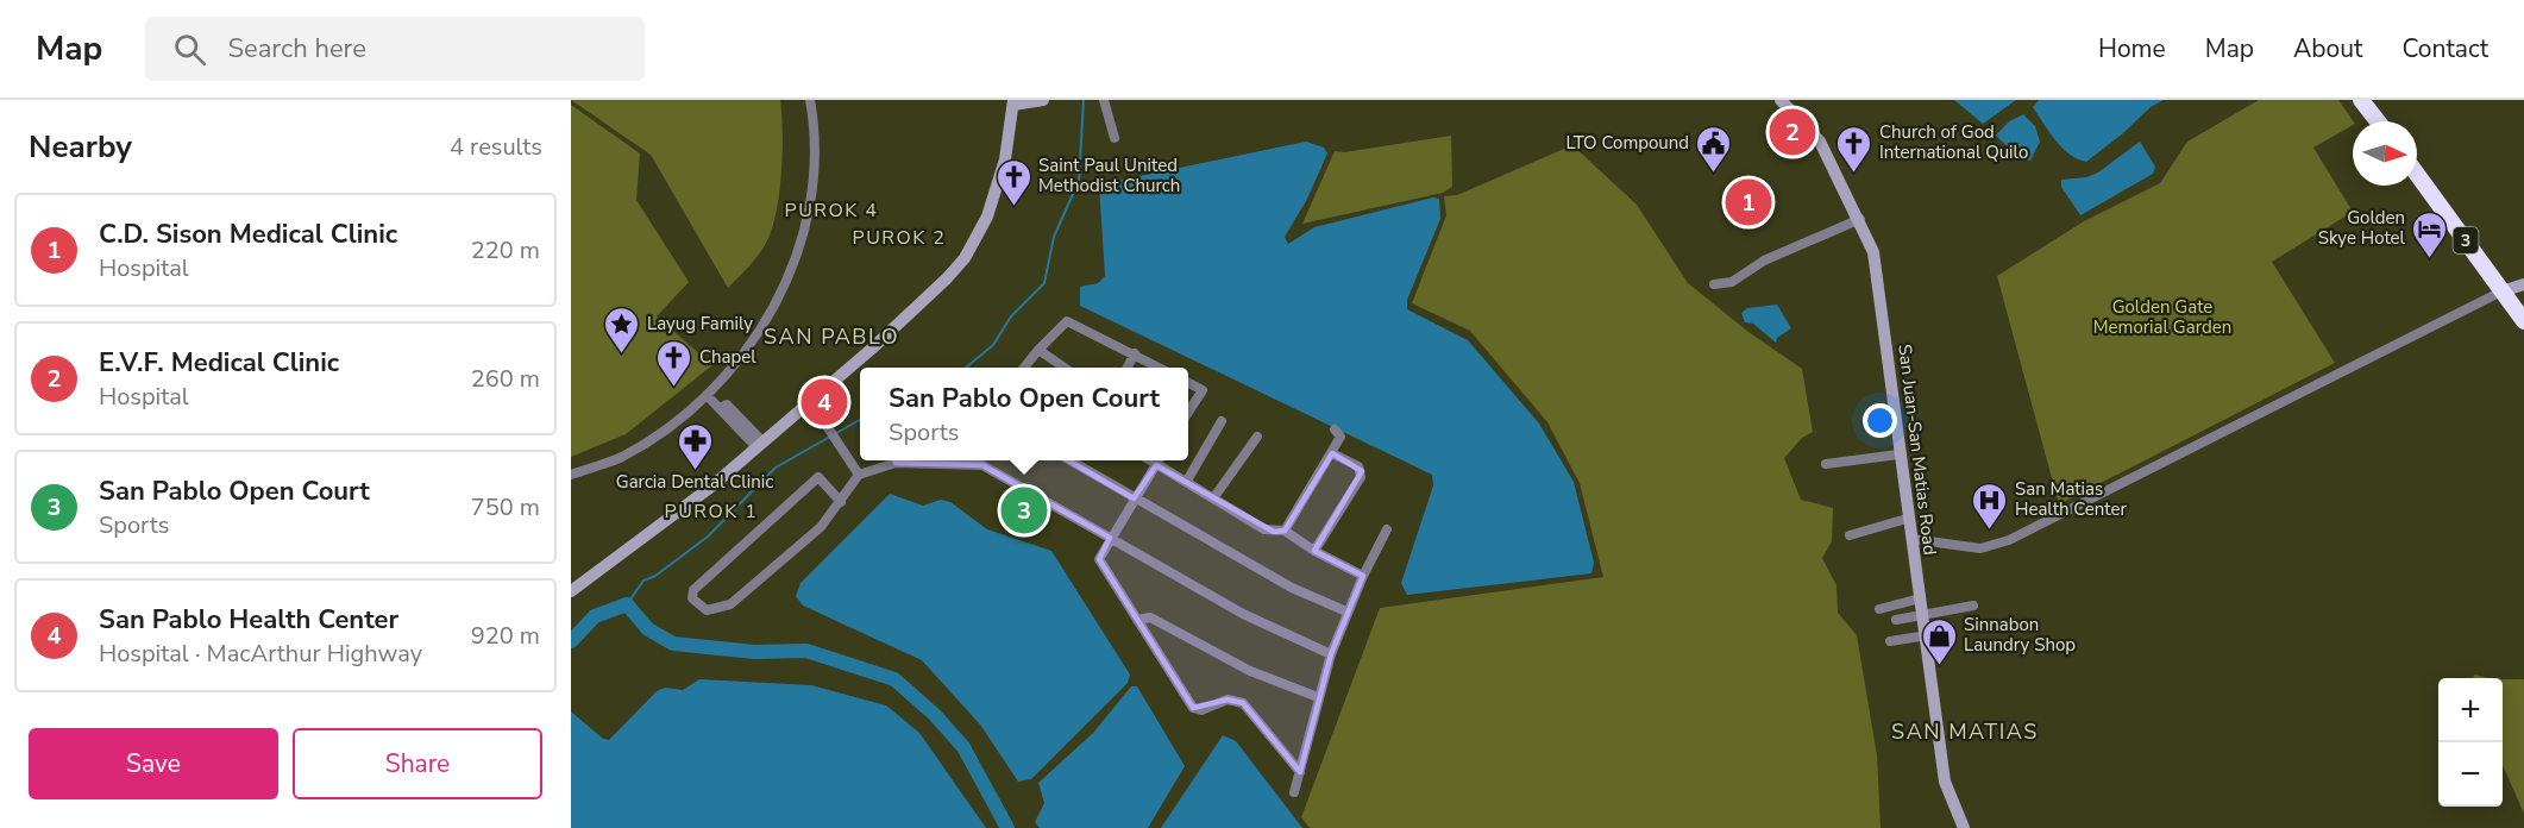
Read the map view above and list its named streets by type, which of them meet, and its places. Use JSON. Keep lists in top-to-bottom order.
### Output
{
  "streets": {
    "highway": ["3"],
    "street": ["San Juan-San Matias Road"]
  },
  "districts": [
    "PUROK 4",
    "PUROK 2",
    "SAN PABLO",
    "PUROK 1",
    "SAN MATIAS"
  ],
  "parks": ["Golden Gate Memorial Garden"],
  "places": {
    "public building": ["LTO Compound"],
    "church": ["Church of God International Quilo", "Saint Paul United Methodist Church", "Chapel"],
    "hotel": ["Golden Skye Hotel"],
    "place": ["Layug Family"],
    "pharmacy": ["Garcia Dental Clinic"],
    "hospital": ["San Matias Health Center"],
    "shop": ["Sinnabon Laundry Shop"]
  },
  "north": "right",
  "page": {
    "header": "Map",
    "search": "Search here",
    "nav": [
      "Home",
      "Map",
      "About",
      "Contact"
    ],
    "heading": ["Nearby", "4 results"],
    "pins": [
      "2",
      "1",
      "4",
      "3"
    ],
    "list": [
      {
        "mark": "1",
        "name": "C.D. Sison Medical Clinic",
        "note": "Hospital",
        "value": "220 m"
      },
      {
        "mark": "2",
        "name": "E.V.F. Medical Clinic",
        "note": "Hospital",
        "value": "260 m"
      },
      {
        "mark": "3",
        "name": "San Pablo Open Court",
        "note": "Sports",
        "value": "750 m"
      },
      {
        "mark": "4",
        "name": "San Pablo Health Center",
        "note": "Hospital · MacArthur Highway",
        "value": "920 m"
      }
    ],
    "popup": ["San Pablo Open Court", "Sports"],
    "map_buttons": ["+", "−"],
    "buttons": ["Save", "Share"]
  }
}
